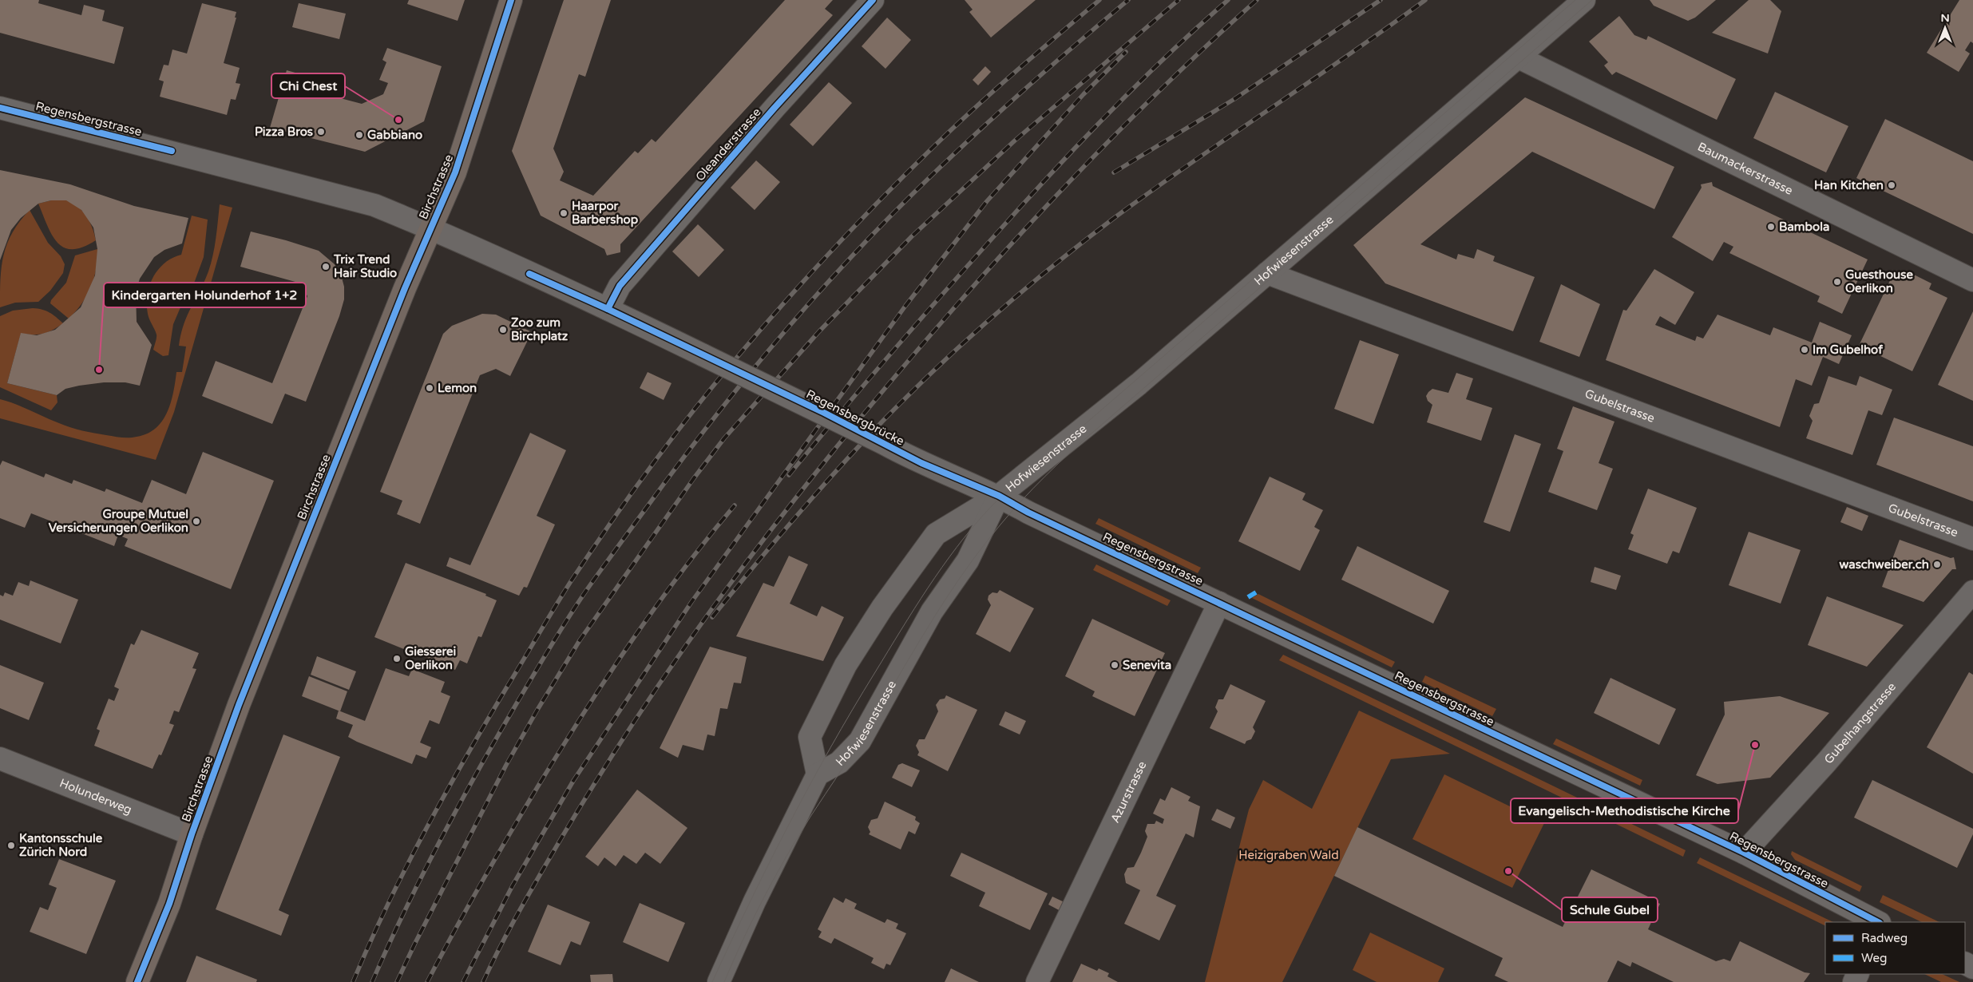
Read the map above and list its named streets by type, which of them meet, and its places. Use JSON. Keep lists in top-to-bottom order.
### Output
{
  "streets": {
    "main road": ["Birchstrasse"],
    "street": [
      "Regensbergstrasse",
      "Oleanderstrasse",
      "Baumackerstrasse",
      "Hofwiesenstrasse",
      "Gubelstrasse",
      "Regensbergbrücke",
      "Gubelhangstrasse",
      "Azurstrasse",
      "Holunderweg"
    ]
  },
  "crossings": [
    ["Regensbergstrasse", "Oleanderstrasse"],
    ["Regensbergstrasse", "Birchstrasse"],
    ["Regensbergstrasse", "Hofwiesenstrasse"],
    ["Regensbergstrasse", "Regensbergbrücke"],
    ["Regensbergstrasse", "Gubelhangstrasse"],
    ["Regensbergstrasse", "Azurstrasse"],
    ["Baumackerstrasse", "Hofwiesenstrasse"],
    ["Birchstrasse", "Holunderweg"],
    ["Hofwiesenstrasse", "Gubelstrasse"],
    ["Hofwiesenstrasse", "Regensbergbrücke"]
  ],
  "parks": ["Heizigraben Wald"],
  "places": [
    "Chi Chest",
    "Pizza Bros",
    "Gabbiano",
    "Han Kitchen",
    "Haarpor Barbershop",
    "Bambola",
    "Trix Trend Hair Studio",
    "Guesthouse Oerlikon",
    "Zoo zum Birchplatz",
    "Im Gubelhof",
    "Kindergarten Holunderhof 1+2",
    "Lemon",
    "Groupe Mutuel Versicherungen Oerlikon",
    "waschweiber.ch",
    "Giesserei Oerlikon",
    "Senevita",
    "Evangelisch-Methodistische Kirche",
    "Kantonsschule Zürich Nord",
    "Schule Gubel"
  ],
  "legend": ["Radweg", "Weg"],
  "north": "top"
}
